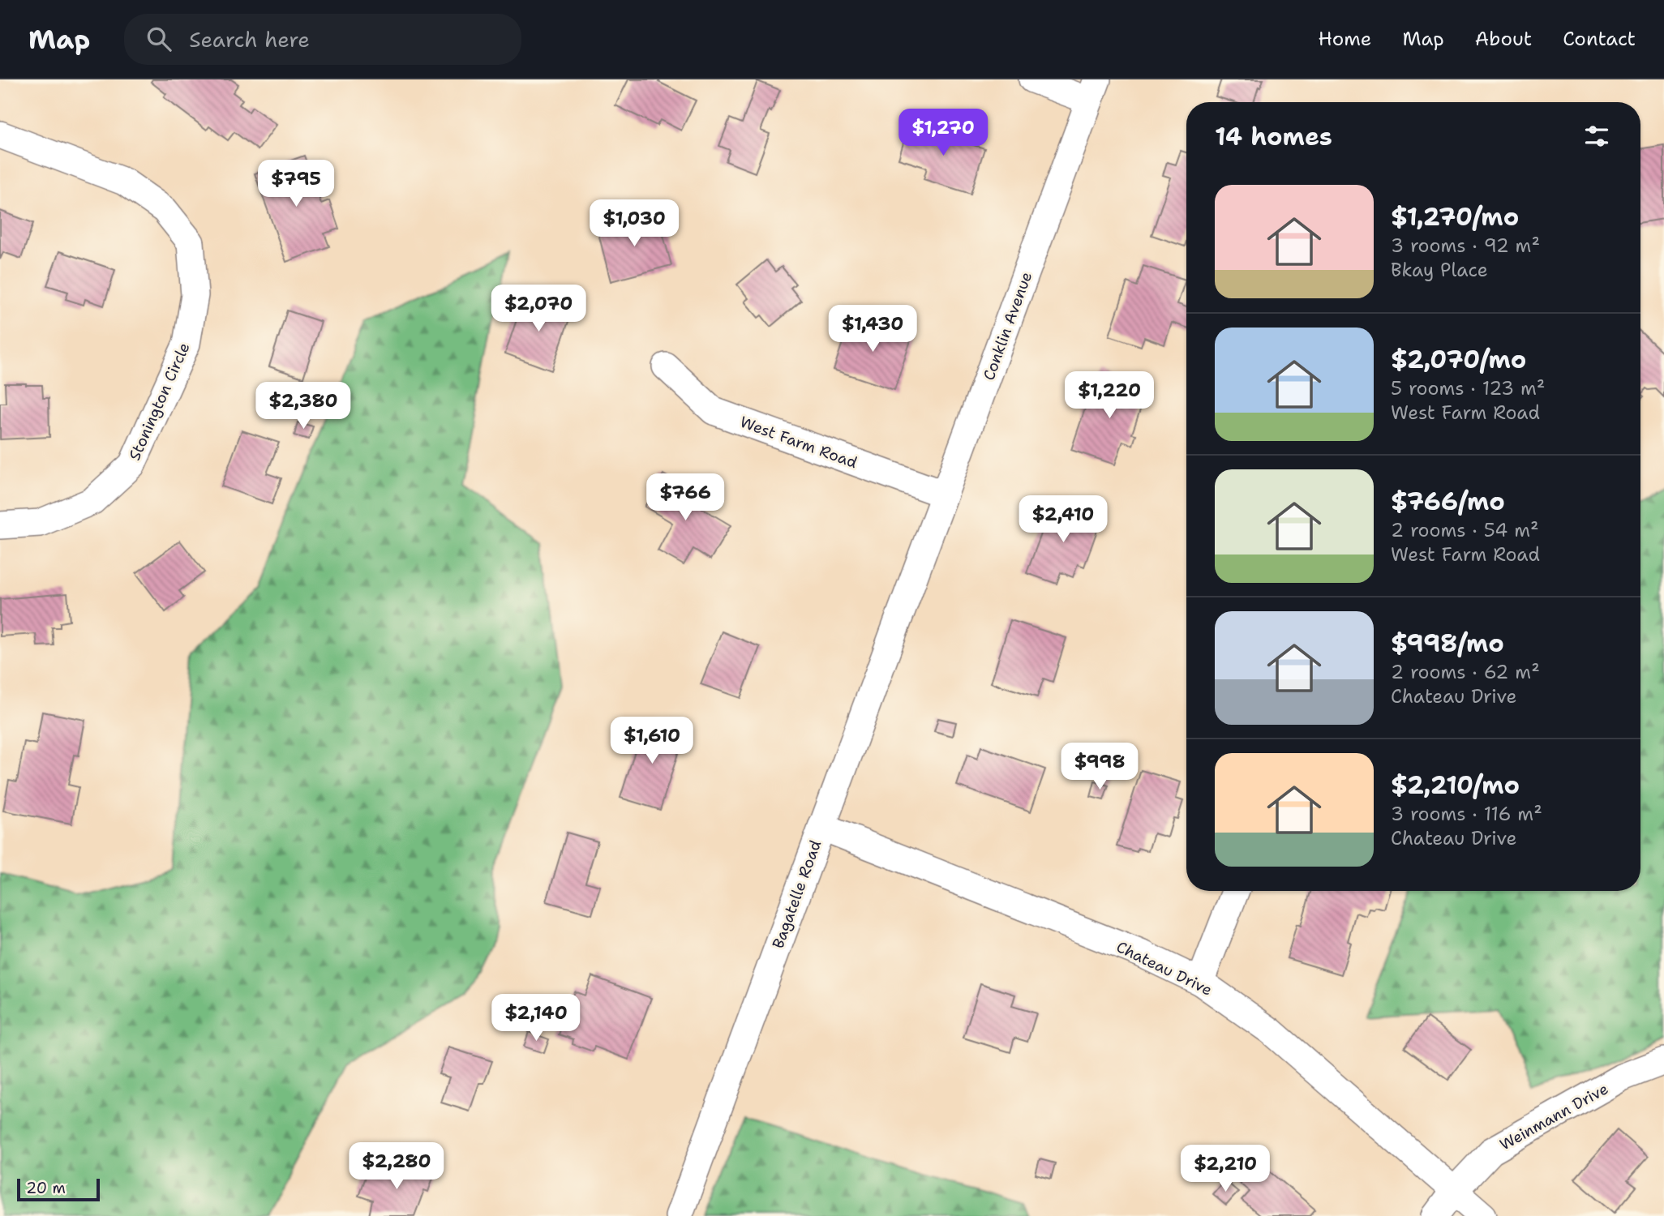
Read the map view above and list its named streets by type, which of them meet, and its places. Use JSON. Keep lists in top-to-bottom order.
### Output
{
  "streets": {
    "street": [
      "Conklin Avenue",
      "Stonington Circle",
      "West Farm Road",
      "Bagatelle Road",
      "Chateau Drive",
      "Weinmann Drive"
    ]
  },
  "crossings": [
    ["Conklin Avenue", "West Farm Road"],
    ["Conklin Avenue", "Bagatelle Road"],
    ["Bagatelle Road", "Chateau Drive"],
    ["Chateau Drive", "Weinmann Drive"]
  ],
  "scale_bar": "20 m",
  "page": {
    "header": "Map",
    "search": "Search here",
    "nav": [
      "Home",
      "Map",
      "About",
      "Contact"
    ],
    "heading": "14 homes",
    "price": [
      "$1,270",
      "$795",
      "$1,030",
      "$2,070",
      "$1,430",
      "$1,220",
      "$2,380",
      "$766",
      "$2,410",
      "$1,610",
      "$998",
      "$2,140",
      "$2,280",
      "$2,210"
    ],
    "list": [
      {
        "name": "$1,270/mo",
        "note": "3 rooms · 92 m² · Bkay Place"
      },
      {
        "name": "$2,070/mo",
        "note": "5 rooms · 123 m² · West Farm Road"
      },
      {
        "name": "$766/mo",
        "note": "2 rooms · 54 m² · West Farm Road"
      },
      {
        "name": "$998/mo",
        "note": "2 rooms · 62 m² · Chateau Drive"
      },
      {
        "name": "$2,210/mo",
        "note": "3 rooms · 116 m² · Chateau Drive"
      }
    ],
    "scale": "20 m"
  }
}
